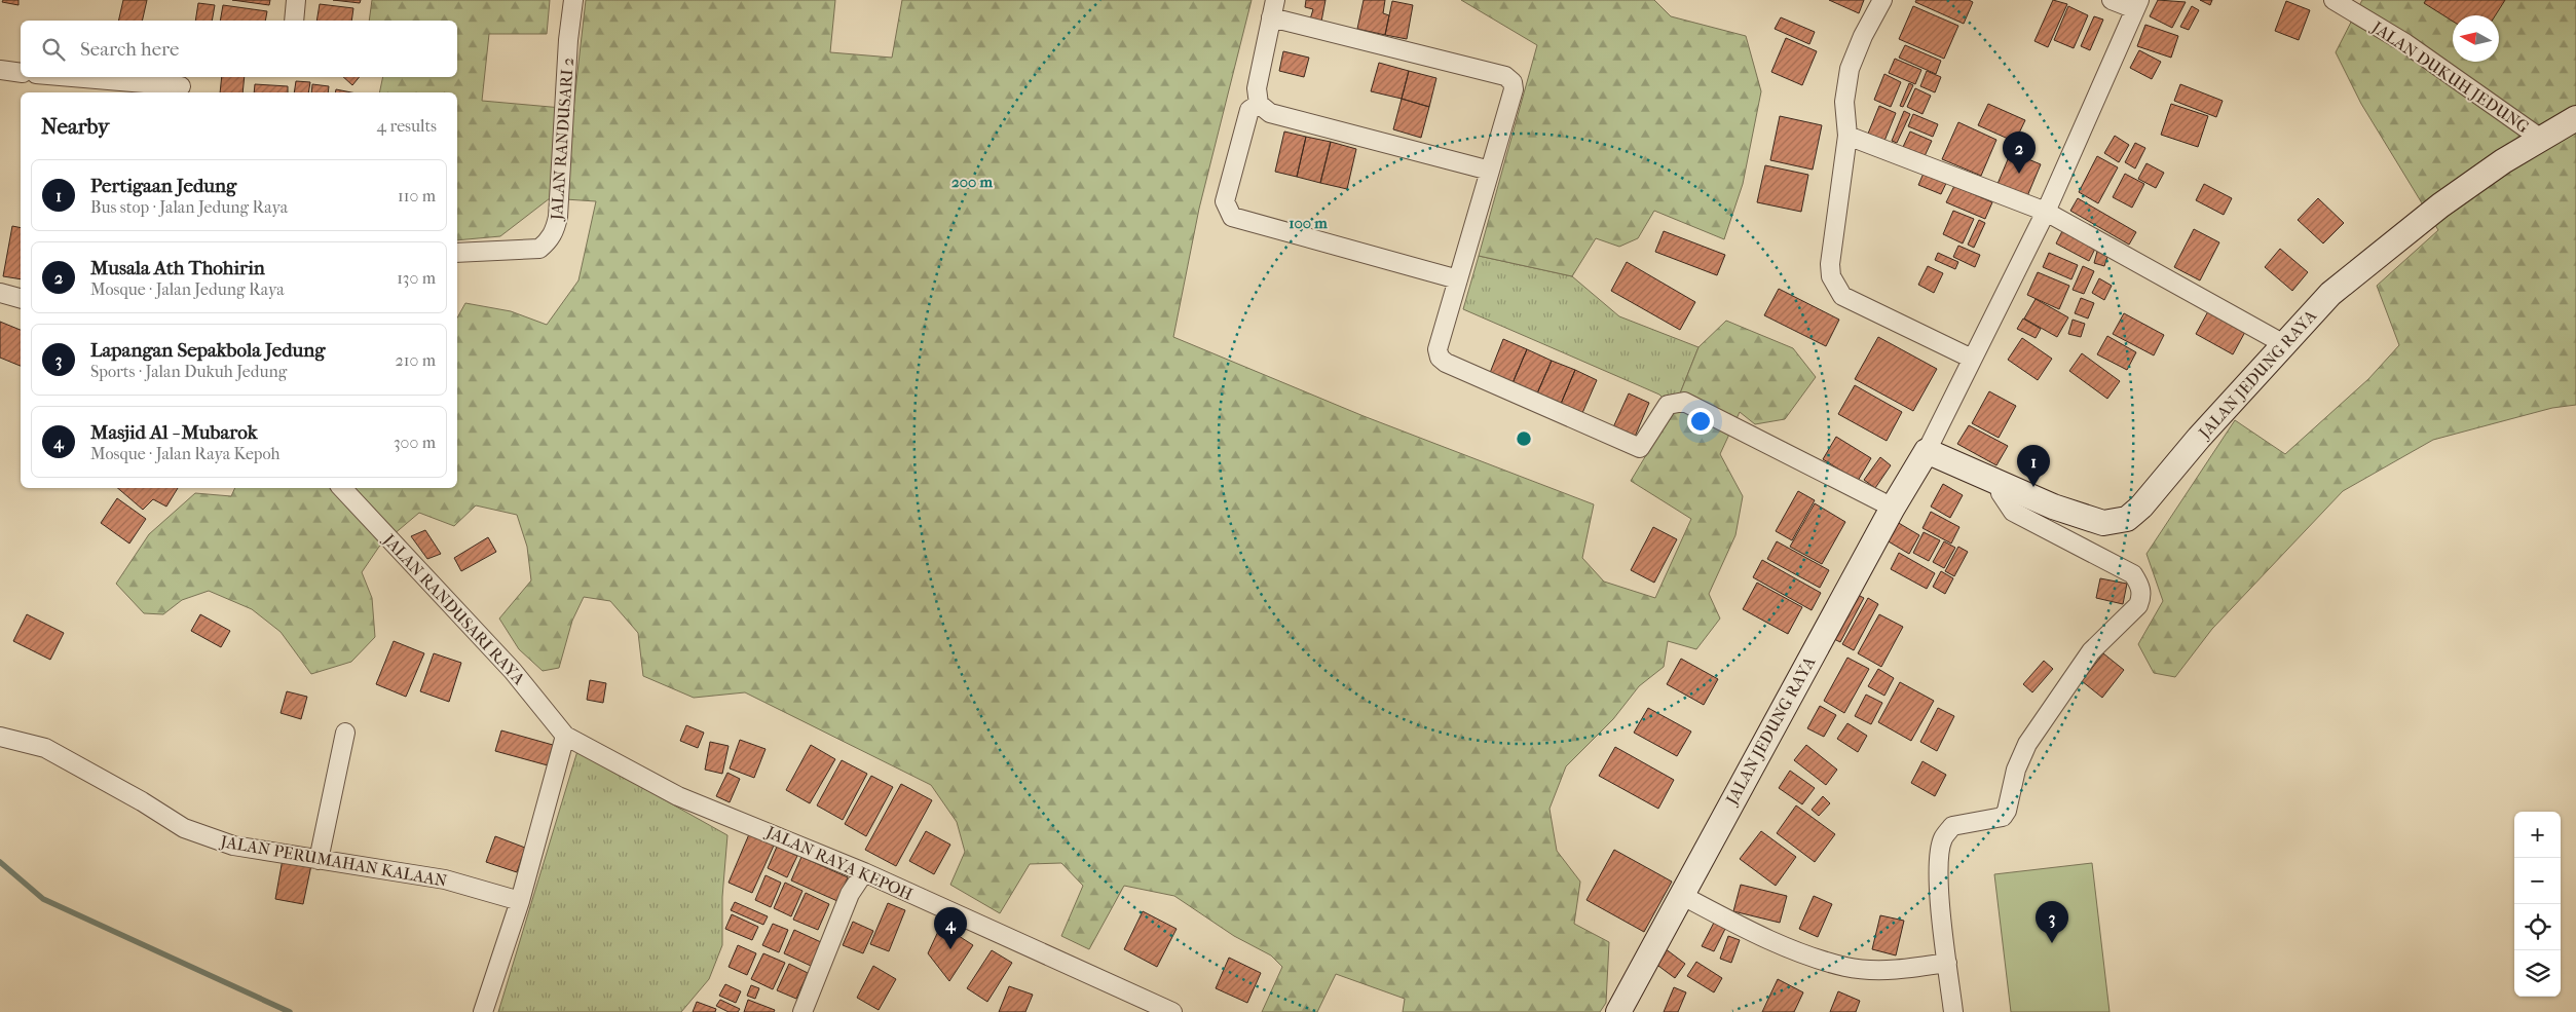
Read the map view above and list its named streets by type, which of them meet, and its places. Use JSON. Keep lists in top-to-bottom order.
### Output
{
  "streets": {
    "street": [
      "JALAN DUKUH JEDUNG",
      "JALAN RANDUSARI 2",
      "JALAN JEDUNG RAYA",
      "JALAN RANDUSARI RAYA",
      "JALAN PERUMAHAN KALAAN",
      "JALAN RAYA KEPOH"
    ]
  },
  "crossings": [
    ["JALAN DUKUH JEDUNG", "JALAN JEDUNG RAYA"],
    ["JALAN RANDUSARI RAYA", "JALAN RAYA KEPOH"]
  ],
  "north": "left",
  "page": {
    "search": "Search here",
    "heading": ["Nearby", "4 results"],
    "pins": [
      "2",
      "1",
      "3",
      "4"
    ],
    "list": [
      {
        "mark": "1",
        "name": "Pertigaan Jedung",
        "note": "Bus stop · Jalan Jedung Raya",
        "value": "110 m"
      },
      {
        "mark": "2",
        "name": "Musala Ath Thohirin",
        "note": "Mosque · Jalan Jedung Raya",
        "value": "130 m"
      },
      {
        "mark": "3",
        "name": "Lapangan Sepakbola Jedung",
        "note": "Sports · Jalan Dukuh Jedung",
        "value": "210 m"
      },
      {
        "mark": "4",
        "name": "Masjid Al - Mubarok",
        "note": "Mosque · Jalan Raya Kepoh",
        "value": "300 m"
      }
    ],
    "map_buttons": ["+", "−"]
  },
  "rings": ["200 m", "100 m"]
}
